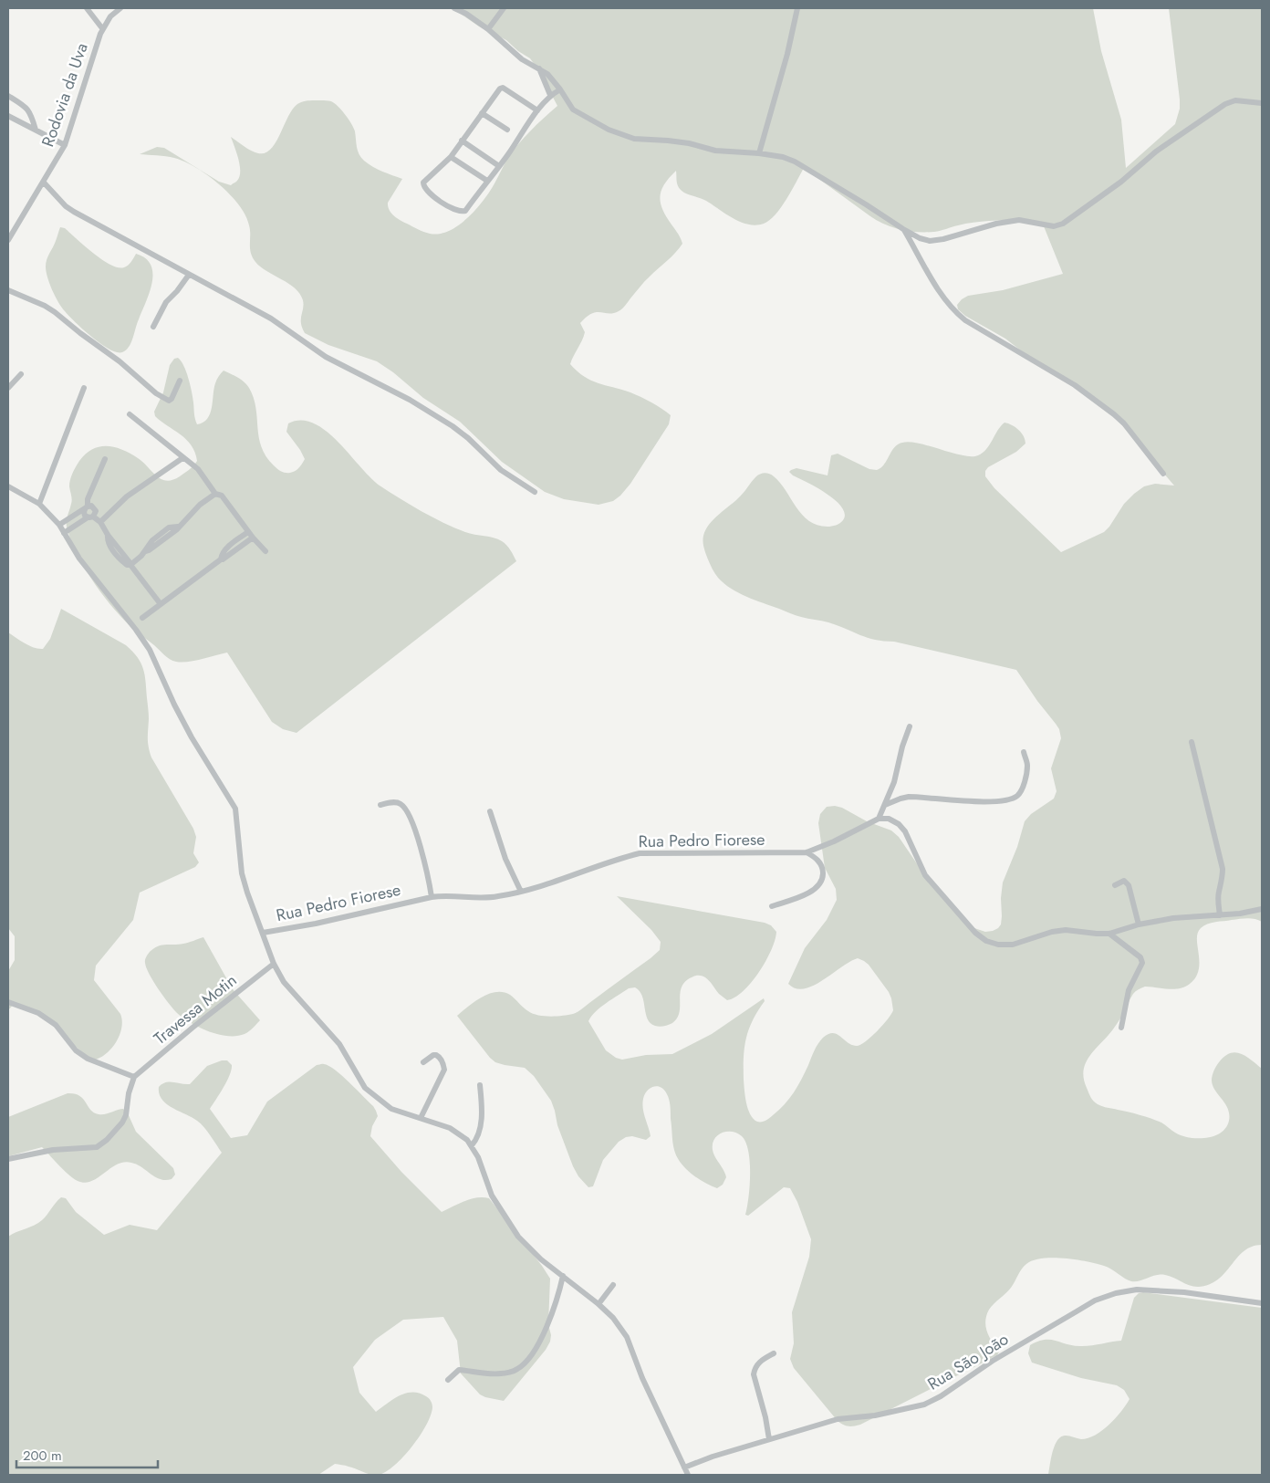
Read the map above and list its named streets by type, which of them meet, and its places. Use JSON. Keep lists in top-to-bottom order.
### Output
{
  "streets": {
    "street": [
      "Rodovia da Uva",
      "Rua Pedro Fiorese",
      "Travessa Motin",
      "Rua São João"
    ]
  },
  "scale_bar": "200 m"
}
